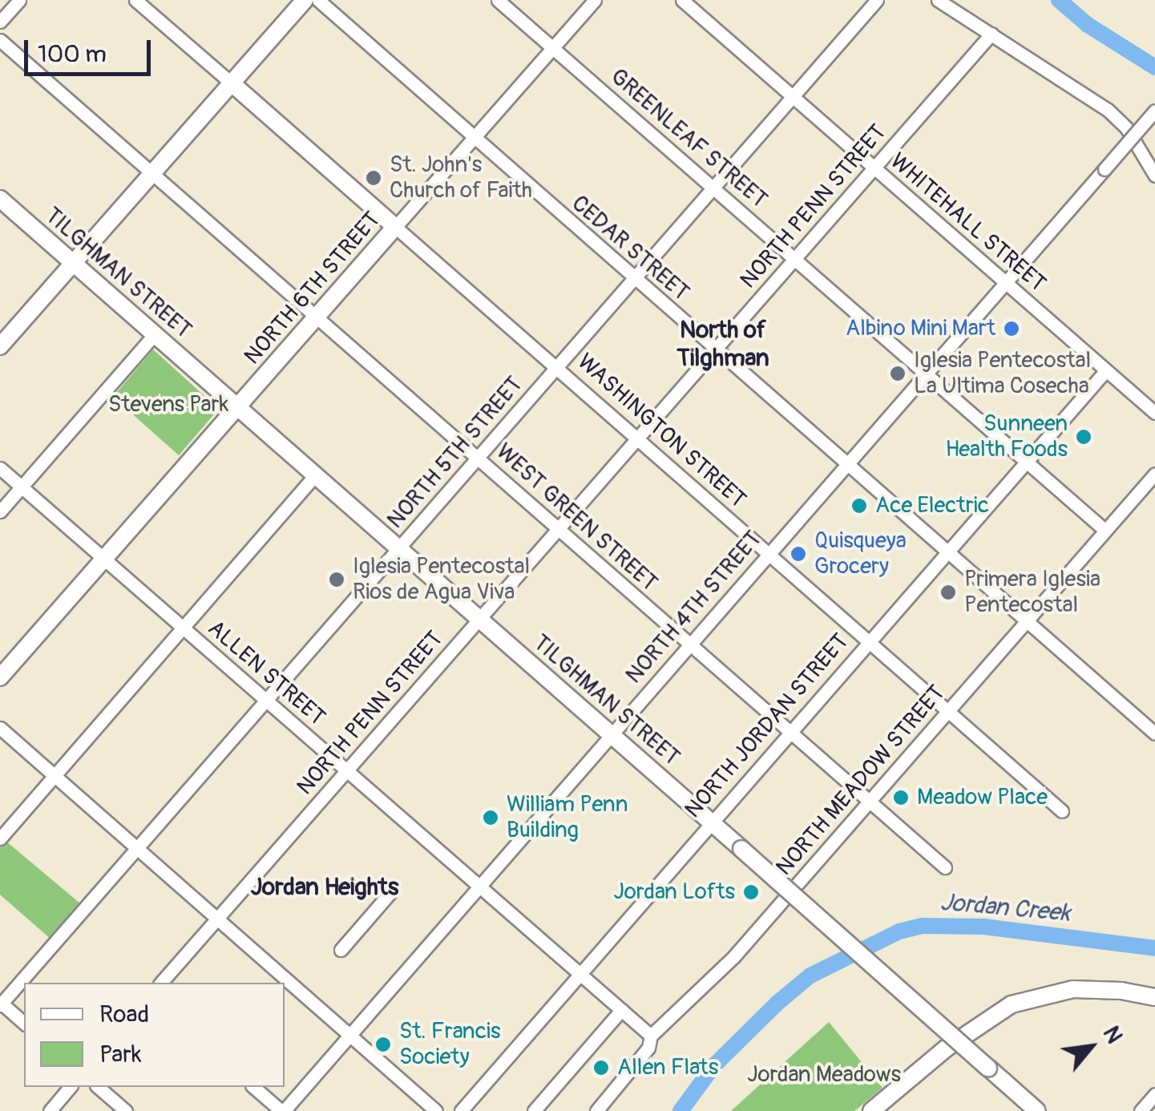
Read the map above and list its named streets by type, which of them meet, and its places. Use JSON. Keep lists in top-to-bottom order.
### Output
{
  "streets": {
    "main road": ["TILGHMAN STREET", "NORTH 6TH STREET", "WASHINGTON STREET"],
    "street": [
      "GREENLEAF STREET",
      "NORTH PENN STREET",
      "WHITEHALL STREET",
      "CEDAR STREET",
      "NORTH 5TH STREET",
      "WEST GREEN STREET",
      "NORTH 4TH STREET",
      "ALLEN STREET",
      "NORTH JORDAN STREET",
      "NORTH MEADOW STREET"
    ]
  },
  "crossings": [
    ["GREENLEAF STREET", "NORTH PENN STREET"],
    ["GREENLEAF STREET", "NORTH 6TH STREET"],
    ["GREENLEAF STREET", "NORTH 5TH STREET"],
    ["GREENLEAF STREET", "NORTH 4TH STREET"],
    ["GREENLEAF STREET", "NORTH JORDAN STREET"],
    ["GREENLEAF STREET", "NORTH MEADOW STREET"],
    ["NORTH PENN STREET", "WHITEHALL STREET"],
    ["NORTH PENN STREET", "CEDAR STREET"],
    ["NORTH PENN STREET", "TILGHMAN STREET"],
    ["NORTH PENN STREET", "WASHINGTON STREET"],
    ["NORTH PENN STREET", "WEST GREEN STREET"],
    ["NORTH PENN STREET", "ALLEN STREET"],
    ["WHITEHALL STREET", "NORTH 5TH STREET"],
    ["WHITEHALL STREET", "NORTH 4TH STREET"],
    ["WHITEHALL STREET", "NORTH JORDAN STREET"],
    ["CEDAR STREET", "NORTH 6TH STREET"],
    ["CEDAR STREET", "NORTH 5TH STREET"],
    ["CEDAR STREET", "NORTH 4TH STREET"],
    ["CEDAR STREET", "NORTH JORDAN STREET"],
    ["CEDAR STREET", "NORTH MEADOW STREET"],
    ["TILGHMAN STREET", "NORTH 6TH STREET"],
    ["TILGHMAN STREET", "NORTH 5TH STREET"],
    ["TILGHMAN STREET", "NORTH 4TH STREET"],
    ["TILGHMAN STREET", "NORTH JORDAN STREET"],
    ["NORTH 6TH STREET", "WASHINGTON STREET"],
    ["NORTH 6TH STREET", "WEST GREEN STREET"],
    ["NORTH 6TH STREET", "ALLEN STREET"],
    ["WASHINGTON STREET", "NORTH 5TH STREET"],
    ["WASHINGTON STREET", "NORTH 4TH STREET"],
    ["WASHINGTON STREET", "NORTH JORDAN STREET"],
    ["WASHINGTON STREET", "NORTH MEADOW STREET"],
    ["NORTH 5TH STREET", "WEST GREEN STREET"],
    ["NORTH 5TH STREET", "ALLEN STREET"],
    ["WEST GREEN STREET", "NORTH 4TH STREET"],
    ["WEST GREEN STREET", "NORTH JORDAN STREET"],
    ["WEST GREEN STREET", "NORTH MEADOW STREET"],
    ["NORTH 4TH STREET", "ALLEN STREET"],
    ["ALLEN STREET", "NORTH JORDAN STREET"],
    ["ALLEN STREET", "NORTH MEADOW STREET"]
  ],
  "districts": ["North of Tilghman", "Jordan Heights"],
  "water": ["Jordan Creek"],
  "parks": ["Stevens Park", "Jordan Meadows"],
  "places": [
    "St. John's Church of Faith",
    "Albino Mini Mart",
    "Iglesia Pentecostal La Ultima Cosecha",
    "Sunneen Health Foods",
    "Ace Electric",
    "Quisqueya Grocery",
    "Iglesia Pentecostal Rios de Agua Viva",
    "Primera Iglesia Pentecostal",
    "Meadow Place",
    "William Penn Building",
    "Jordan Lofts",
    "St. Francis Society",
    "Allen Flats"
  ],
  "legend": ["Road", "Park"],
  "scale_bar": "100 m",
  "north": "top right"
}
